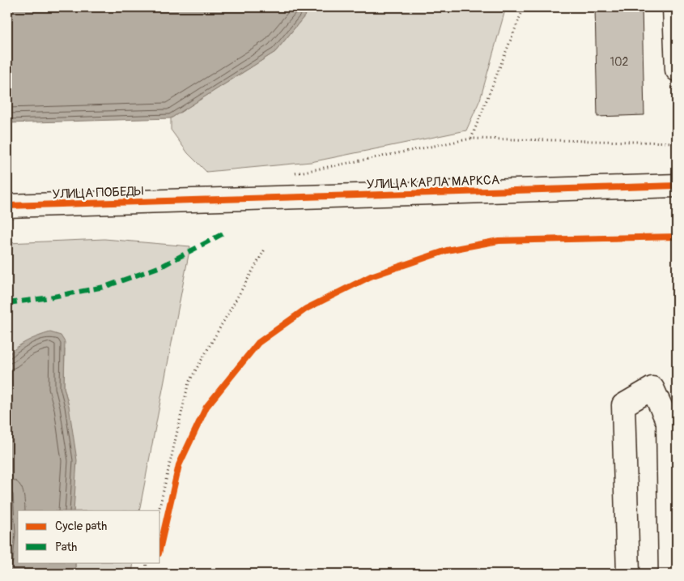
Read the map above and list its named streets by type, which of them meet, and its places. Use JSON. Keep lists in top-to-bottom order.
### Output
{
  "streets": {
    "street": ["УЛИЦА КАРЛА МАРКСА", "УЛИЦА ПОБЕДЫ"]
  },
  "crossings": [
    ["УЛИЦА КАРЛА МАРКСА", "УЛИЦА ПОБЕДЫ"]
  ],
  "house_numbers": ["102"],
  "legend": ["Cycle path", "Path"]
}
